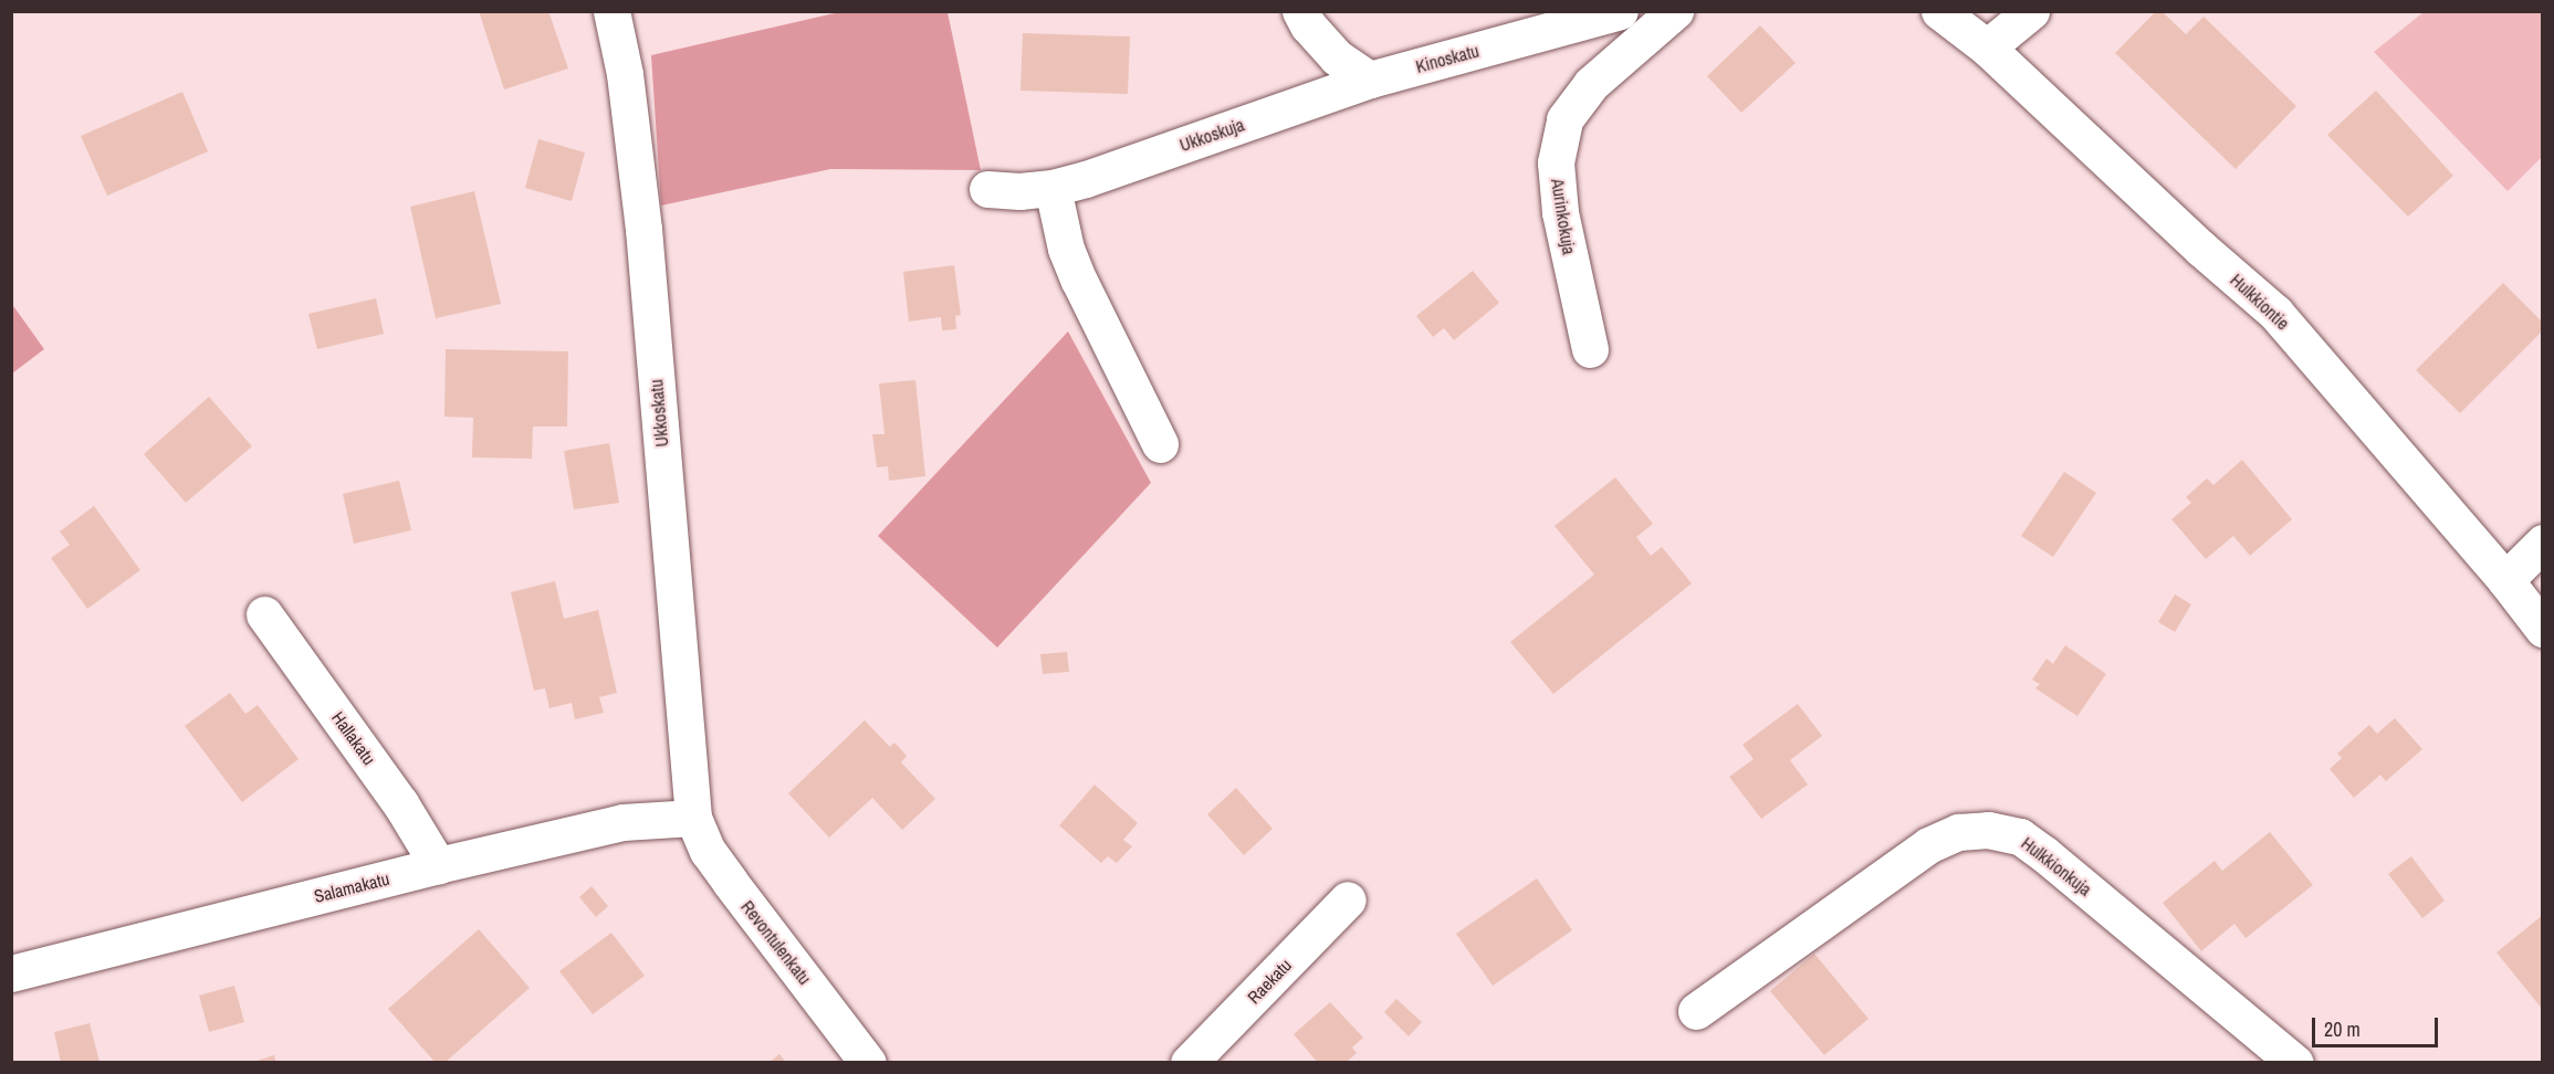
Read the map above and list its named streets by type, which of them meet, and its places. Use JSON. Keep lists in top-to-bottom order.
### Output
{
  "streets": {
    "street": [
      "Kinoskatu",
      "Ukkoskuja",
      "Aurinkokuja",
      "Hulkkiontie",
      "Ukkoskatu",
      "Hallakatu",
      "Hulkkionkuja",
      "Salamakatu",
      "Revontulenkatu",
      "Raekatu"
    ]
  },
  "crossings": [
    ["Kinoskatu", "Ukkoskuja"],
    ["Ukkoskatu", "Salamakatu"],
    ["Ukkoskatu", "Revontulenkatu"],
    ["Hallakatu", "Salamakatu"],
    ["Salamakatu", "Revontulenkatu"]
  ],
  "scale_bar": "20 m"
}
